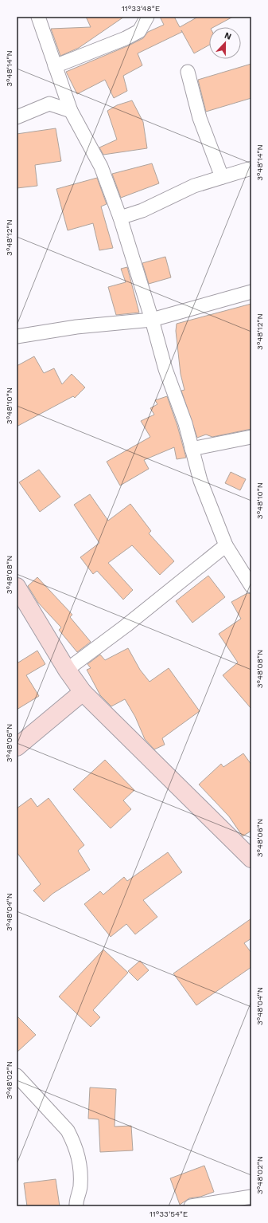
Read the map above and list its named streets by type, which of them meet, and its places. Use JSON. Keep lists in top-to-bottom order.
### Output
{
  "north": "top",
  "coordinates": [
    "11°33'48\"E",
    "3°48'14\"N",
    "3°48'12\"N",
    "3°48'10\"N",
    "3°48'08\"N",
    "3°48'06\"N",
    "3°48'04\"N",
    "3°48'02\"N",
    "11°33'54\"E"
  ]
}
